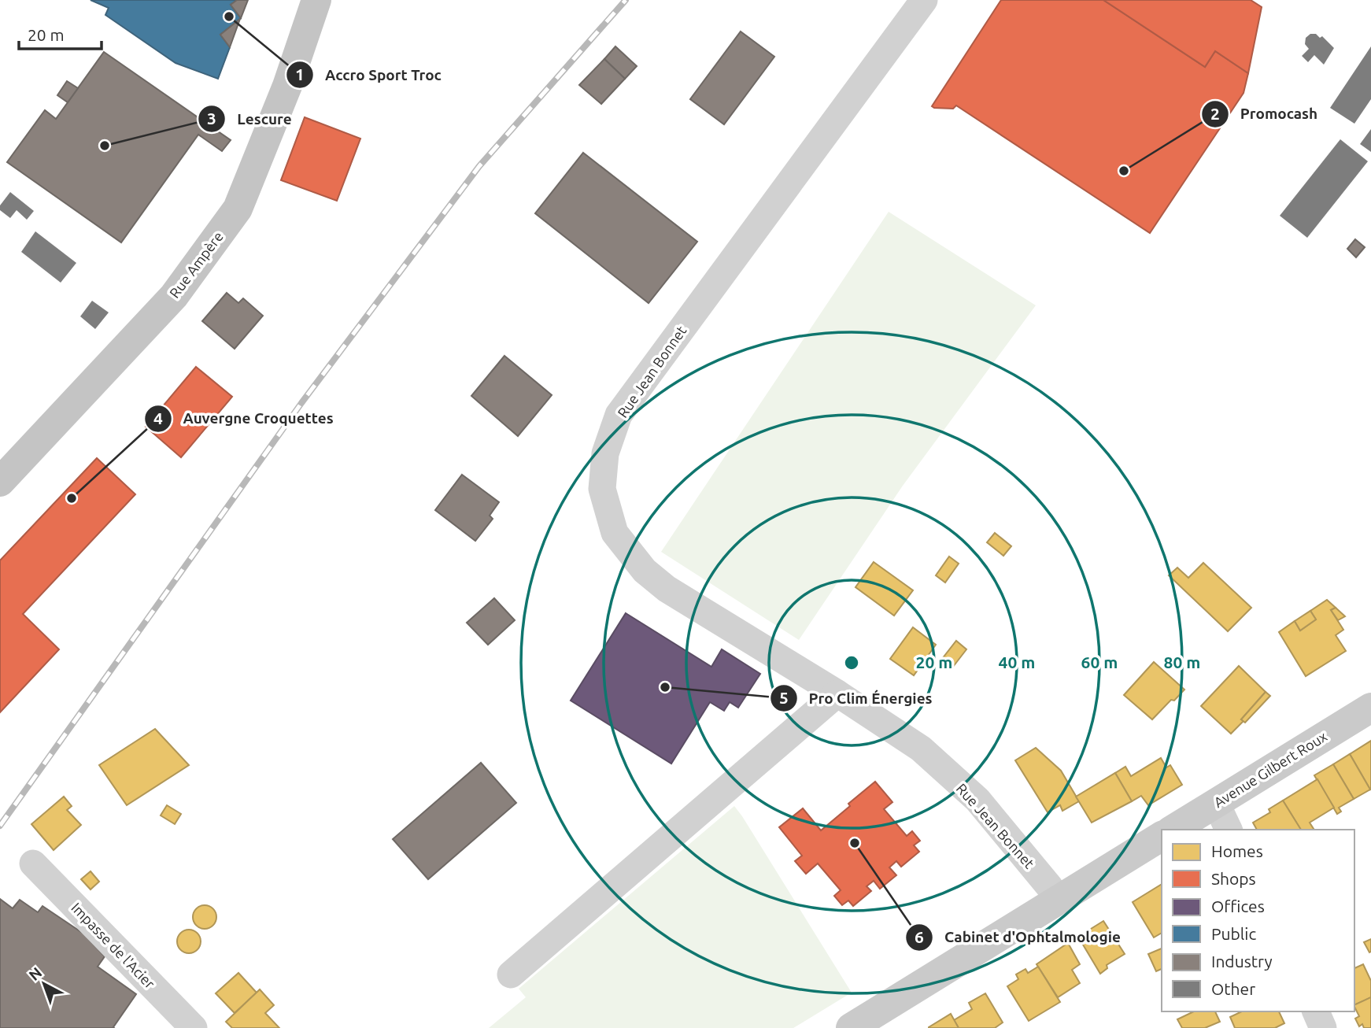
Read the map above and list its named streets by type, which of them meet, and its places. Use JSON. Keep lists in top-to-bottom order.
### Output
{
  "streets": {
    "main road": ["Rue Ampère", "Avenue Gilbert Roux"],
    "street": ["Rue Jean Bonnet", "Impasse de l'Acier"]
  },
  "places": [
    "Accro Sport Troc",
    "Lescure",
    "Promocash",
    "Auvergne Croquettes",
    "Pro Clim Énergies",
    "Cabinet d'Ophtalmologie"
  ],
  "legend": [
    "Homes",
    "Shops",
    "Offices",
    "Public",
    "Industry",
    "Other"
  ],
  "scale_bar": "20 m",
  "north": "top left",
  "rings": [
    "20 m",
    "40 m",
    "60 m",
    "80 m"
  ]
}
